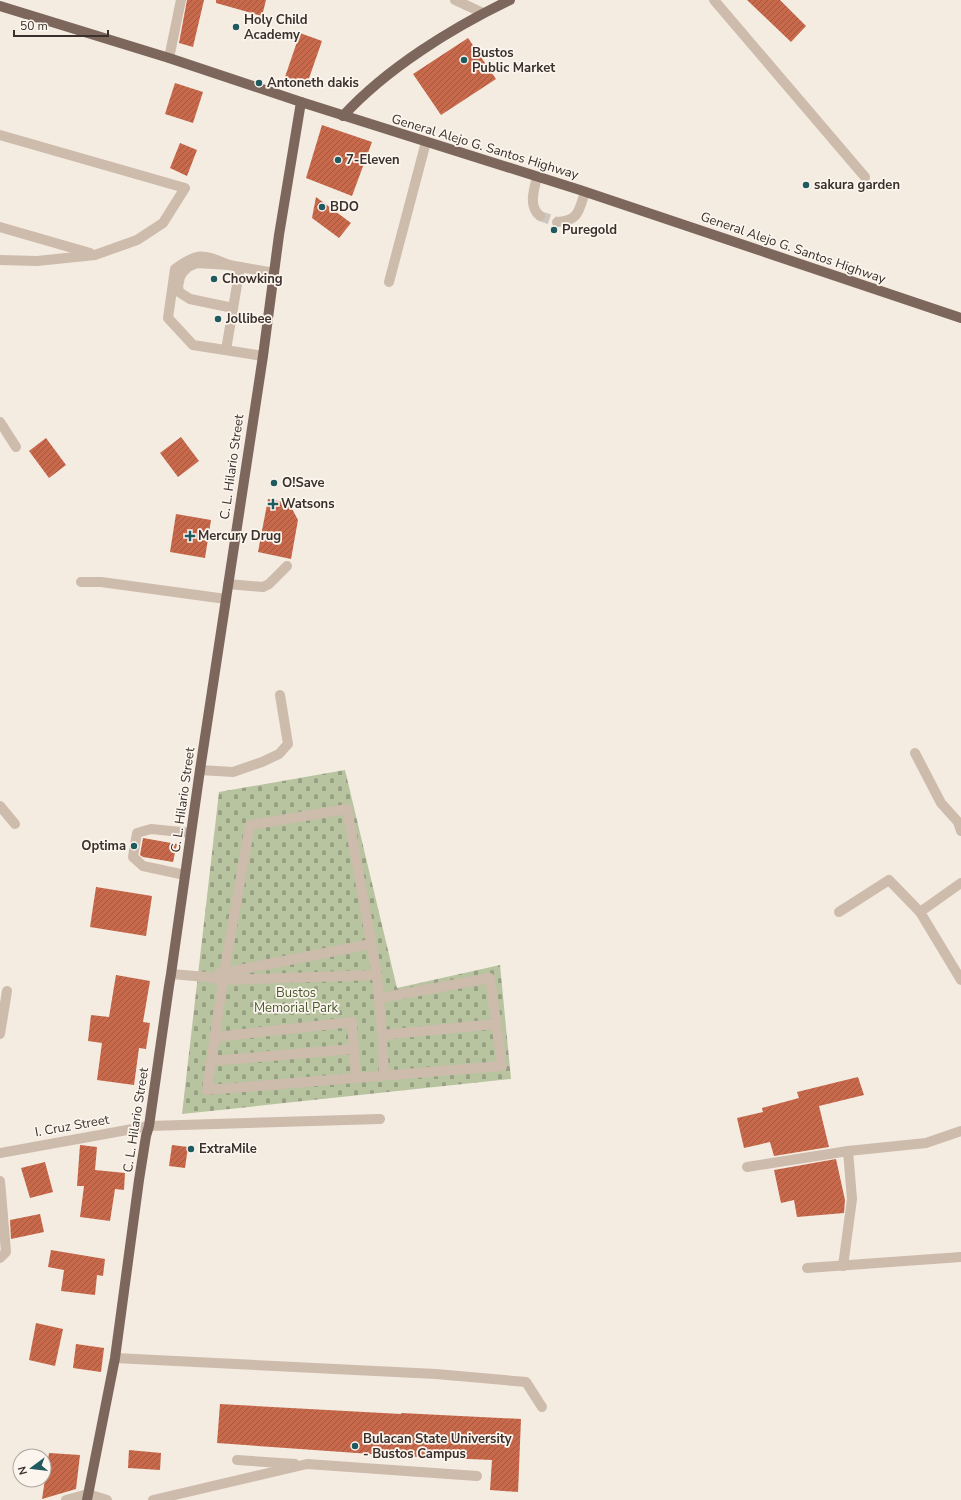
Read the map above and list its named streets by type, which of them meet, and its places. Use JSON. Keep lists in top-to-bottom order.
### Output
{
  "streets": {
    "main road": ["General Alejo G. Santos Highway", "C. L. Hilario Street"],
    "street": ["I. Cruz Street"]
  },
  "crossings": [
    ["General Alejo G. Santos Highway", "C. L. Hilario Street"],
    ["C. L. Hilario Street", "I. Cruz Street"]
  ],
  "parks": ["Bustos Memorial Park"],
  "places": {
    "other": [
      "Holy Child Academy",
      "Bustos Public Market",
      "Antoneth dakis",
      "7-Eleven",
      "sakura garden",
      "BDO",
      "Puregold",
      "Chowking",
      "Jollibee",
      "O!Save",
      "Optima",
      "ExtraMile",
      "Bulacan State University - Bustos Campus"
    ],
    "health": ["Watsons", "Mercury Drug"]
  },
  "scale_bar": "50 m",
  "north": "left"
}
